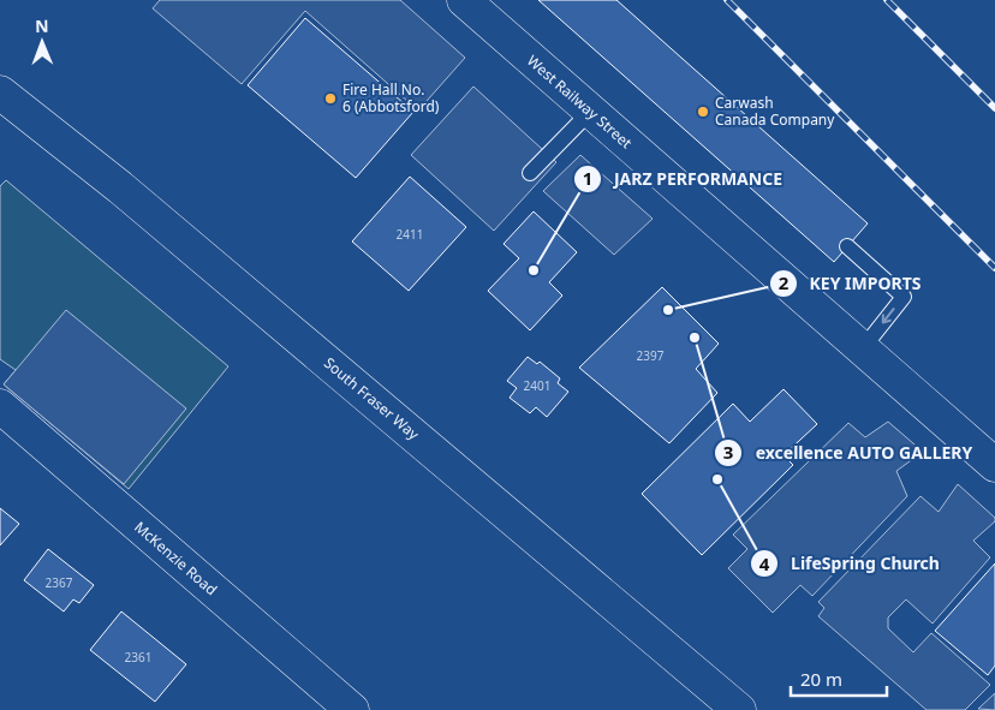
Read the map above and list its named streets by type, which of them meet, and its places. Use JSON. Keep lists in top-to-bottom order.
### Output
{
  "streets": {
    "street": ["West Railway Street", "South Fraser Way", "McKenzie Road"]
  },
  "places": [
    "Fire Hall No. 6 (Abbotsford)",
    "Carwash Canada Company",
    "JARZ PERFORMANCE",
    "KEY IMPORTS",
    "excellence AUTO GALLERY",
    "LifeSpring Church"
  ],
  "house_numbers": [
    "2411",
    "2397",
    "2401",
    "2367",
    "2361"
  ],
  "scale_bar": "20 m",
  "north": "top"
}
